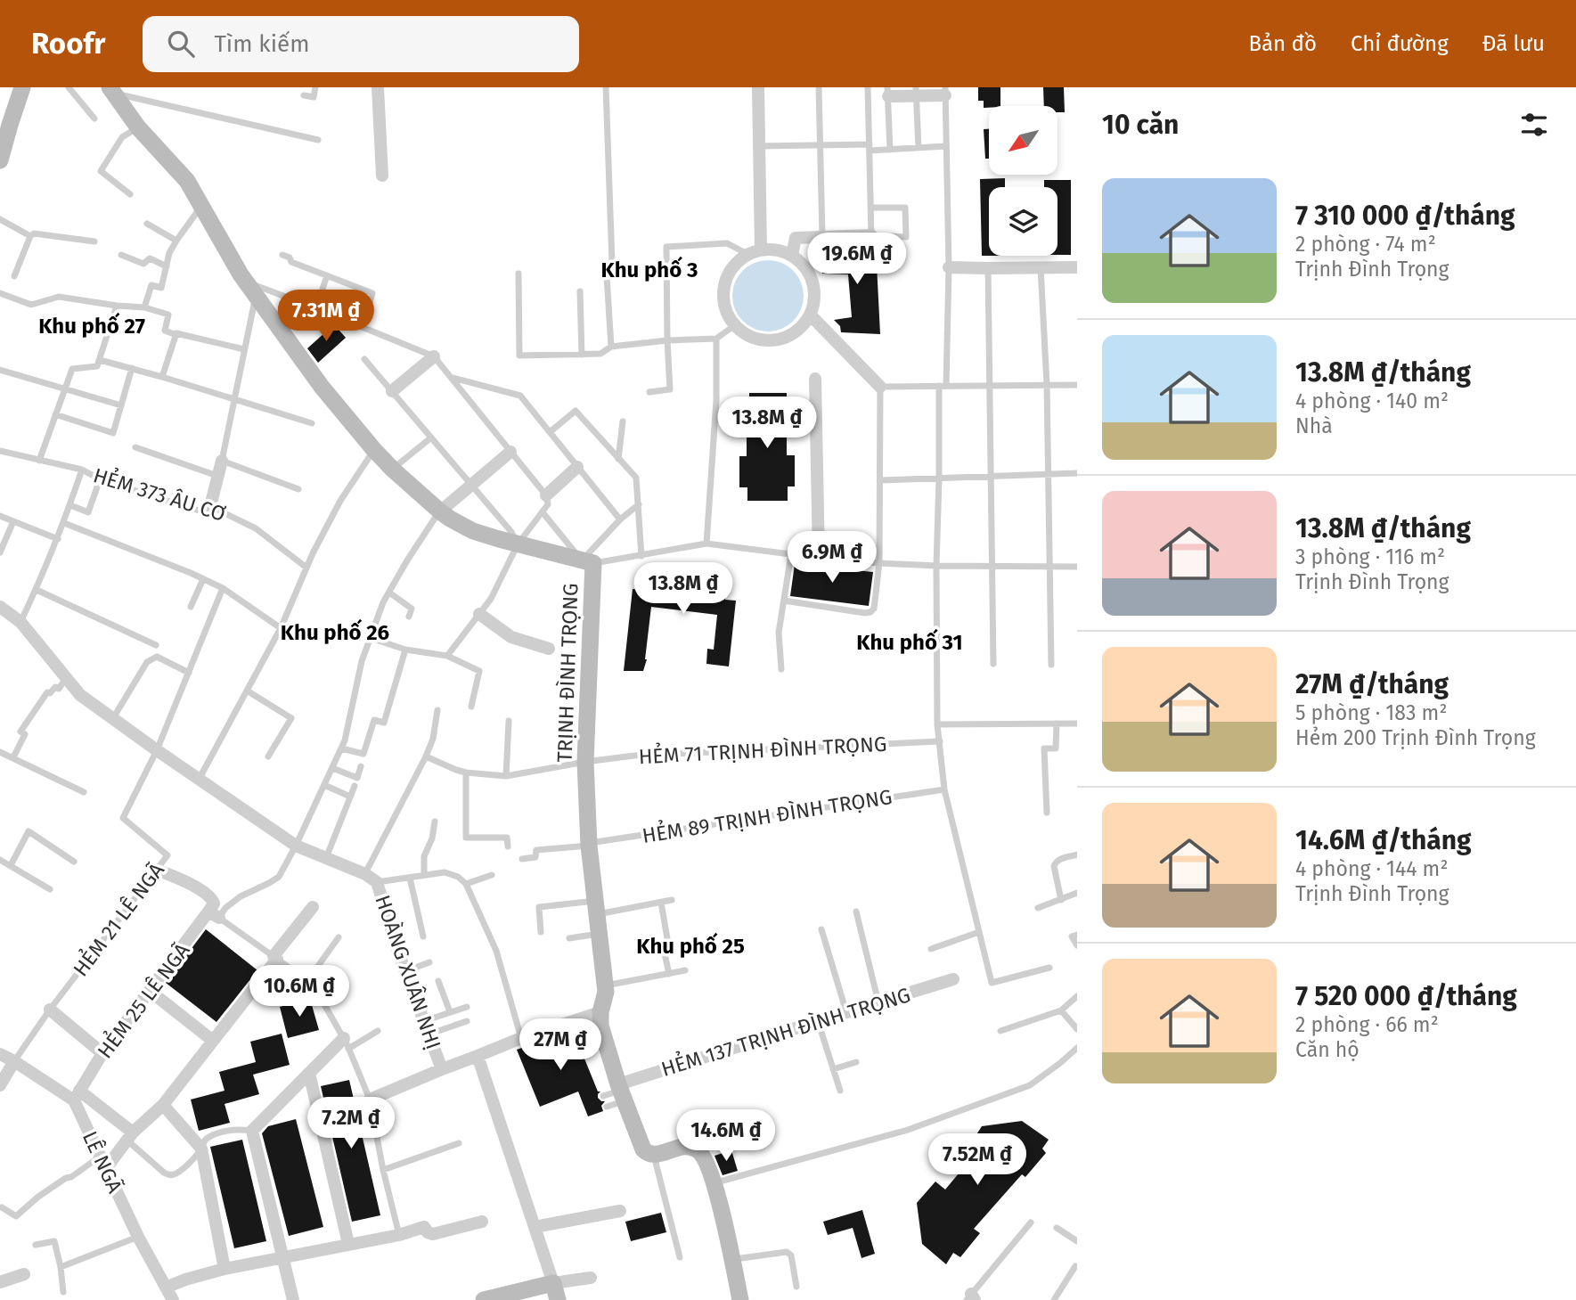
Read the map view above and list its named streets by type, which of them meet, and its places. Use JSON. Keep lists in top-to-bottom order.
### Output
{
  "streets": {
    "street": [
      "TRỊNH ĐÌNH TRỌNG",
      "HOÀNG XUÂN NHỊ",
      "HẺM 25 LÊ NGÃ",
      "HẺM 137 TRỊNH ĐÌNH TRỌNG",
      "LÊ NGÃ"
    ],
    "lane": [
      "HẺM 373 ÂU CƠ",
      "HẺM 71 TRỊNH ĐÌNH TRỌNG",
      "HẺM 89 TRỊNH ĐÌNH TRỌNG",
      "HẺM 21 LÊ NGÃ"
    ]
  },
  "crossings": [
    ["TRỊNH ĐÌNH TRỌNG", "HẺM 71 TRỊNH ĐÌNH TRỌNG"],
    ["TRỊNH ĐÌNH TRỌNG", "HẺM 89 TRỊNH ĐÌNH TRỌNG"],
    ["TRỊNH ĐÌNH TRỌNG", "HOÀNG XUÂN NHỊ"],
    ["TRỊNH ĐÌNH TRỌNG", "HẺM 137 TRỊNH ĐÌNH TRỌNG"],
    ["HẺM 21 LÊ NGÃ", "HOÀNG XUÂN NHỊ"],
    ["HẺM 25 LÊ NGÃ", "LÊ NGÃ"]
  ],
  "districts": [
    "Khu phố 3",
    "Khu phố 27",
    "Khu phố 26",
    "Khu phố 31",
    "Khu phố 25"
  ],
  "north": "bottom left",
  "page": {
    "header": "Roofr",
    "search": "Tìm kiếm",
    "nav": ["Bản đồ", "Chỉ đường", "Đã lưu"],
    "heading": "10 căn",
    "list": [
      {
        "name": "7 310 000 ₫/tháng",
        "note": "2 phòng · 74 m² · Trịnh Đình Trọng"
      },
      {
        "name": "13.8M ₫/tháng",
        "note": "4 phòng · 140 m² · Nhà"
      },
      {
        "name": "13.8M ₫/tháng",
        "note": "3 phòng · 116 m² · Trịnh Đình Trọng"
      },
      {
        "name": "27M ₫/tháng",
        "note": "5 phòng · 183 m² · Hẻm 200 Trịnh Đình Trọng"
      },
      {
        "name": "14.6M ₫/tháng",
        "note": "4 phòng · 144 m² · Trịnh Đình Trọng"
      },
      {
        "name": "7 520 000 ₫/tháng",
        "note": "2 phòng · 66 m² · Căn hộ"
      }
    ],
    "price": [
      "19.6M ₫",
      "7.31M ₫",
      "13.8M ₫",
      "6.9M ₫",
      "13.8M ₫",
      "10.6M ₫",
      "27M ₫",
      "7.2M ₫",
      "14.6M ₫",
      "7.52M ₫"
    ]
  }
}
